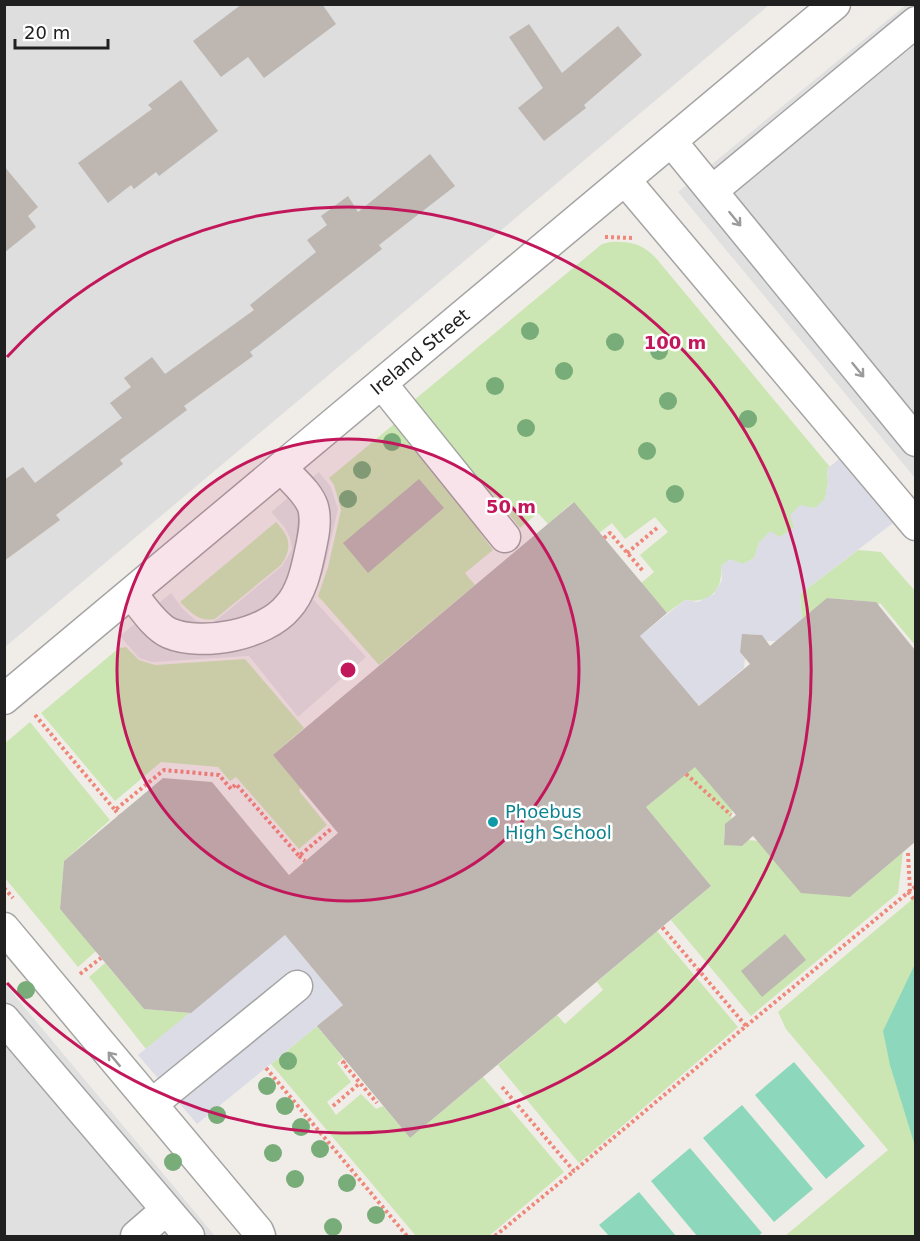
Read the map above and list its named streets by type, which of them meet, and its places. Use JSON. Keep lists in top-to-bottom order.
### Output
{
  "streets": {
    "street": ["Ireland Street"]
  },
  "places": ["Phoebus High School"],
  "scale_bar": "20 m",
  "rings": ["100 m", "50 m"]
}
